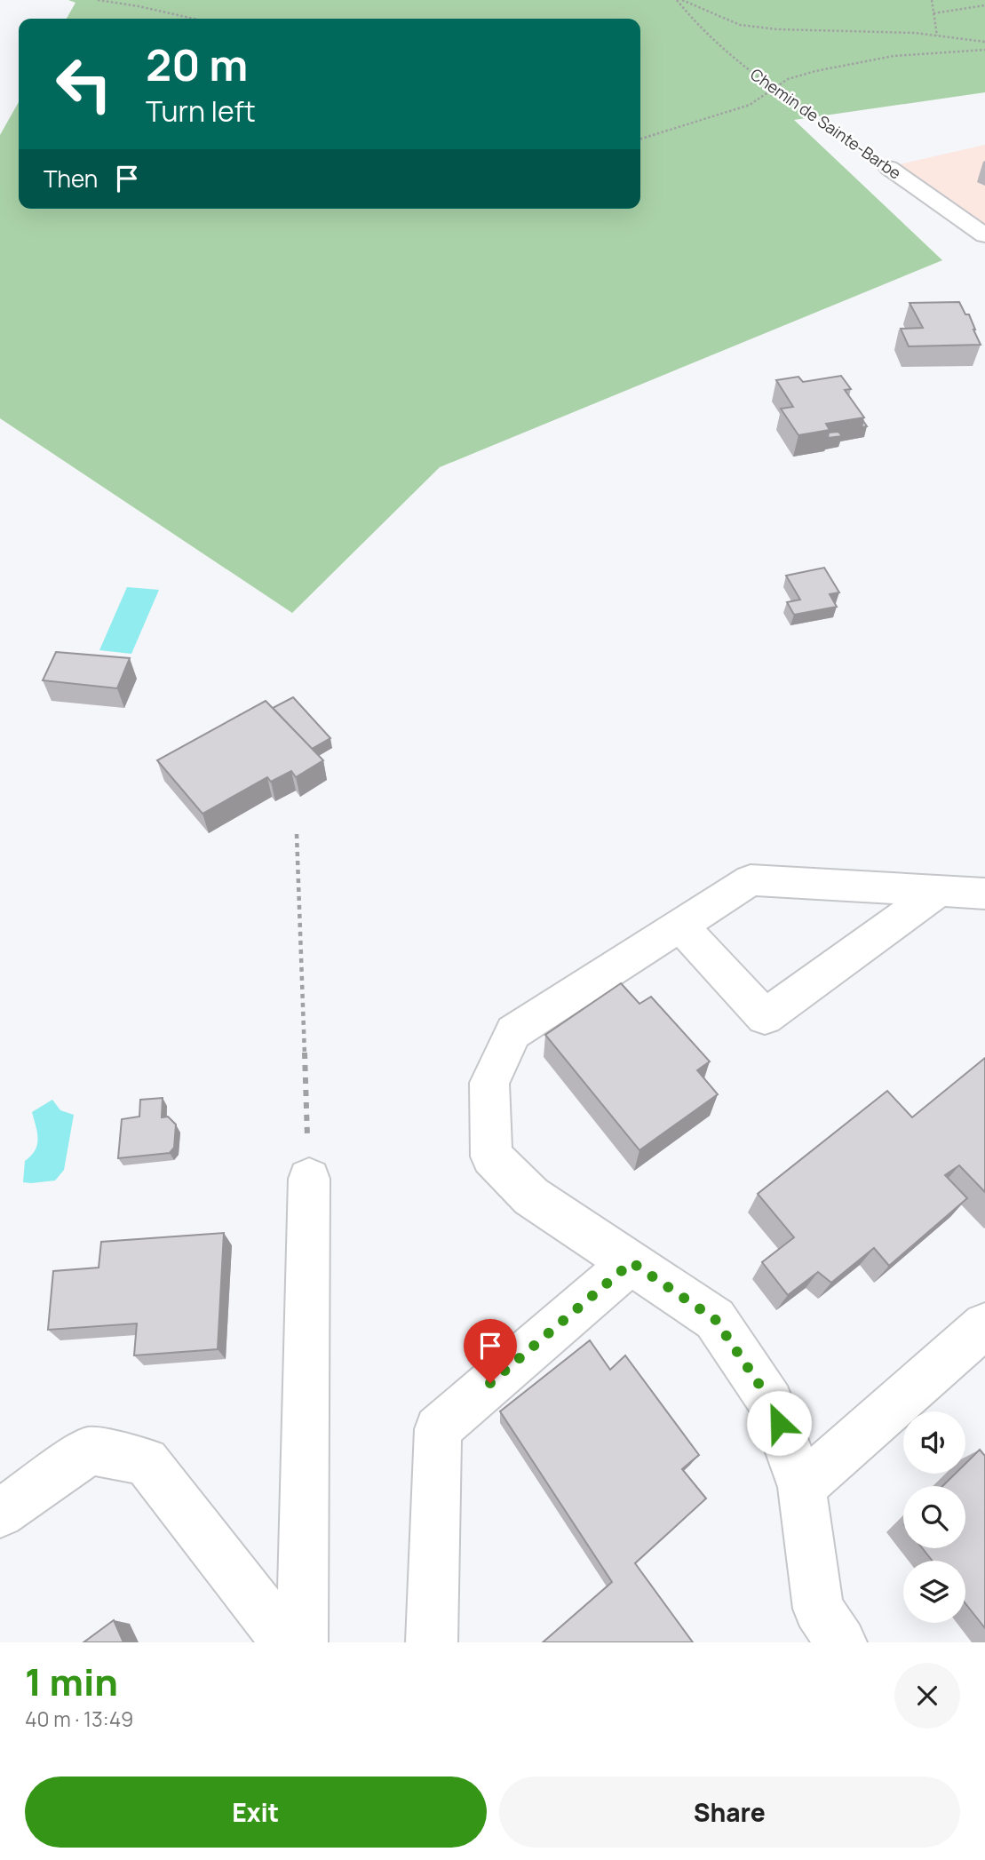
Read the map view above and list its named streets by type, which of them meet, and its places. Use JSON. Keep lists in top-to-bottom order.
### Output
{
  "streets": {
    "street": ["Chemin de Sainte-Barbe"]
  },
  "page": {
    "turn": ["20 m", "Turn left"],
    "then": "Then",
    "heading": ["1 min", "40 m · 13:49"],
    "buttons": ["Exit", "Share"]
  }
}
